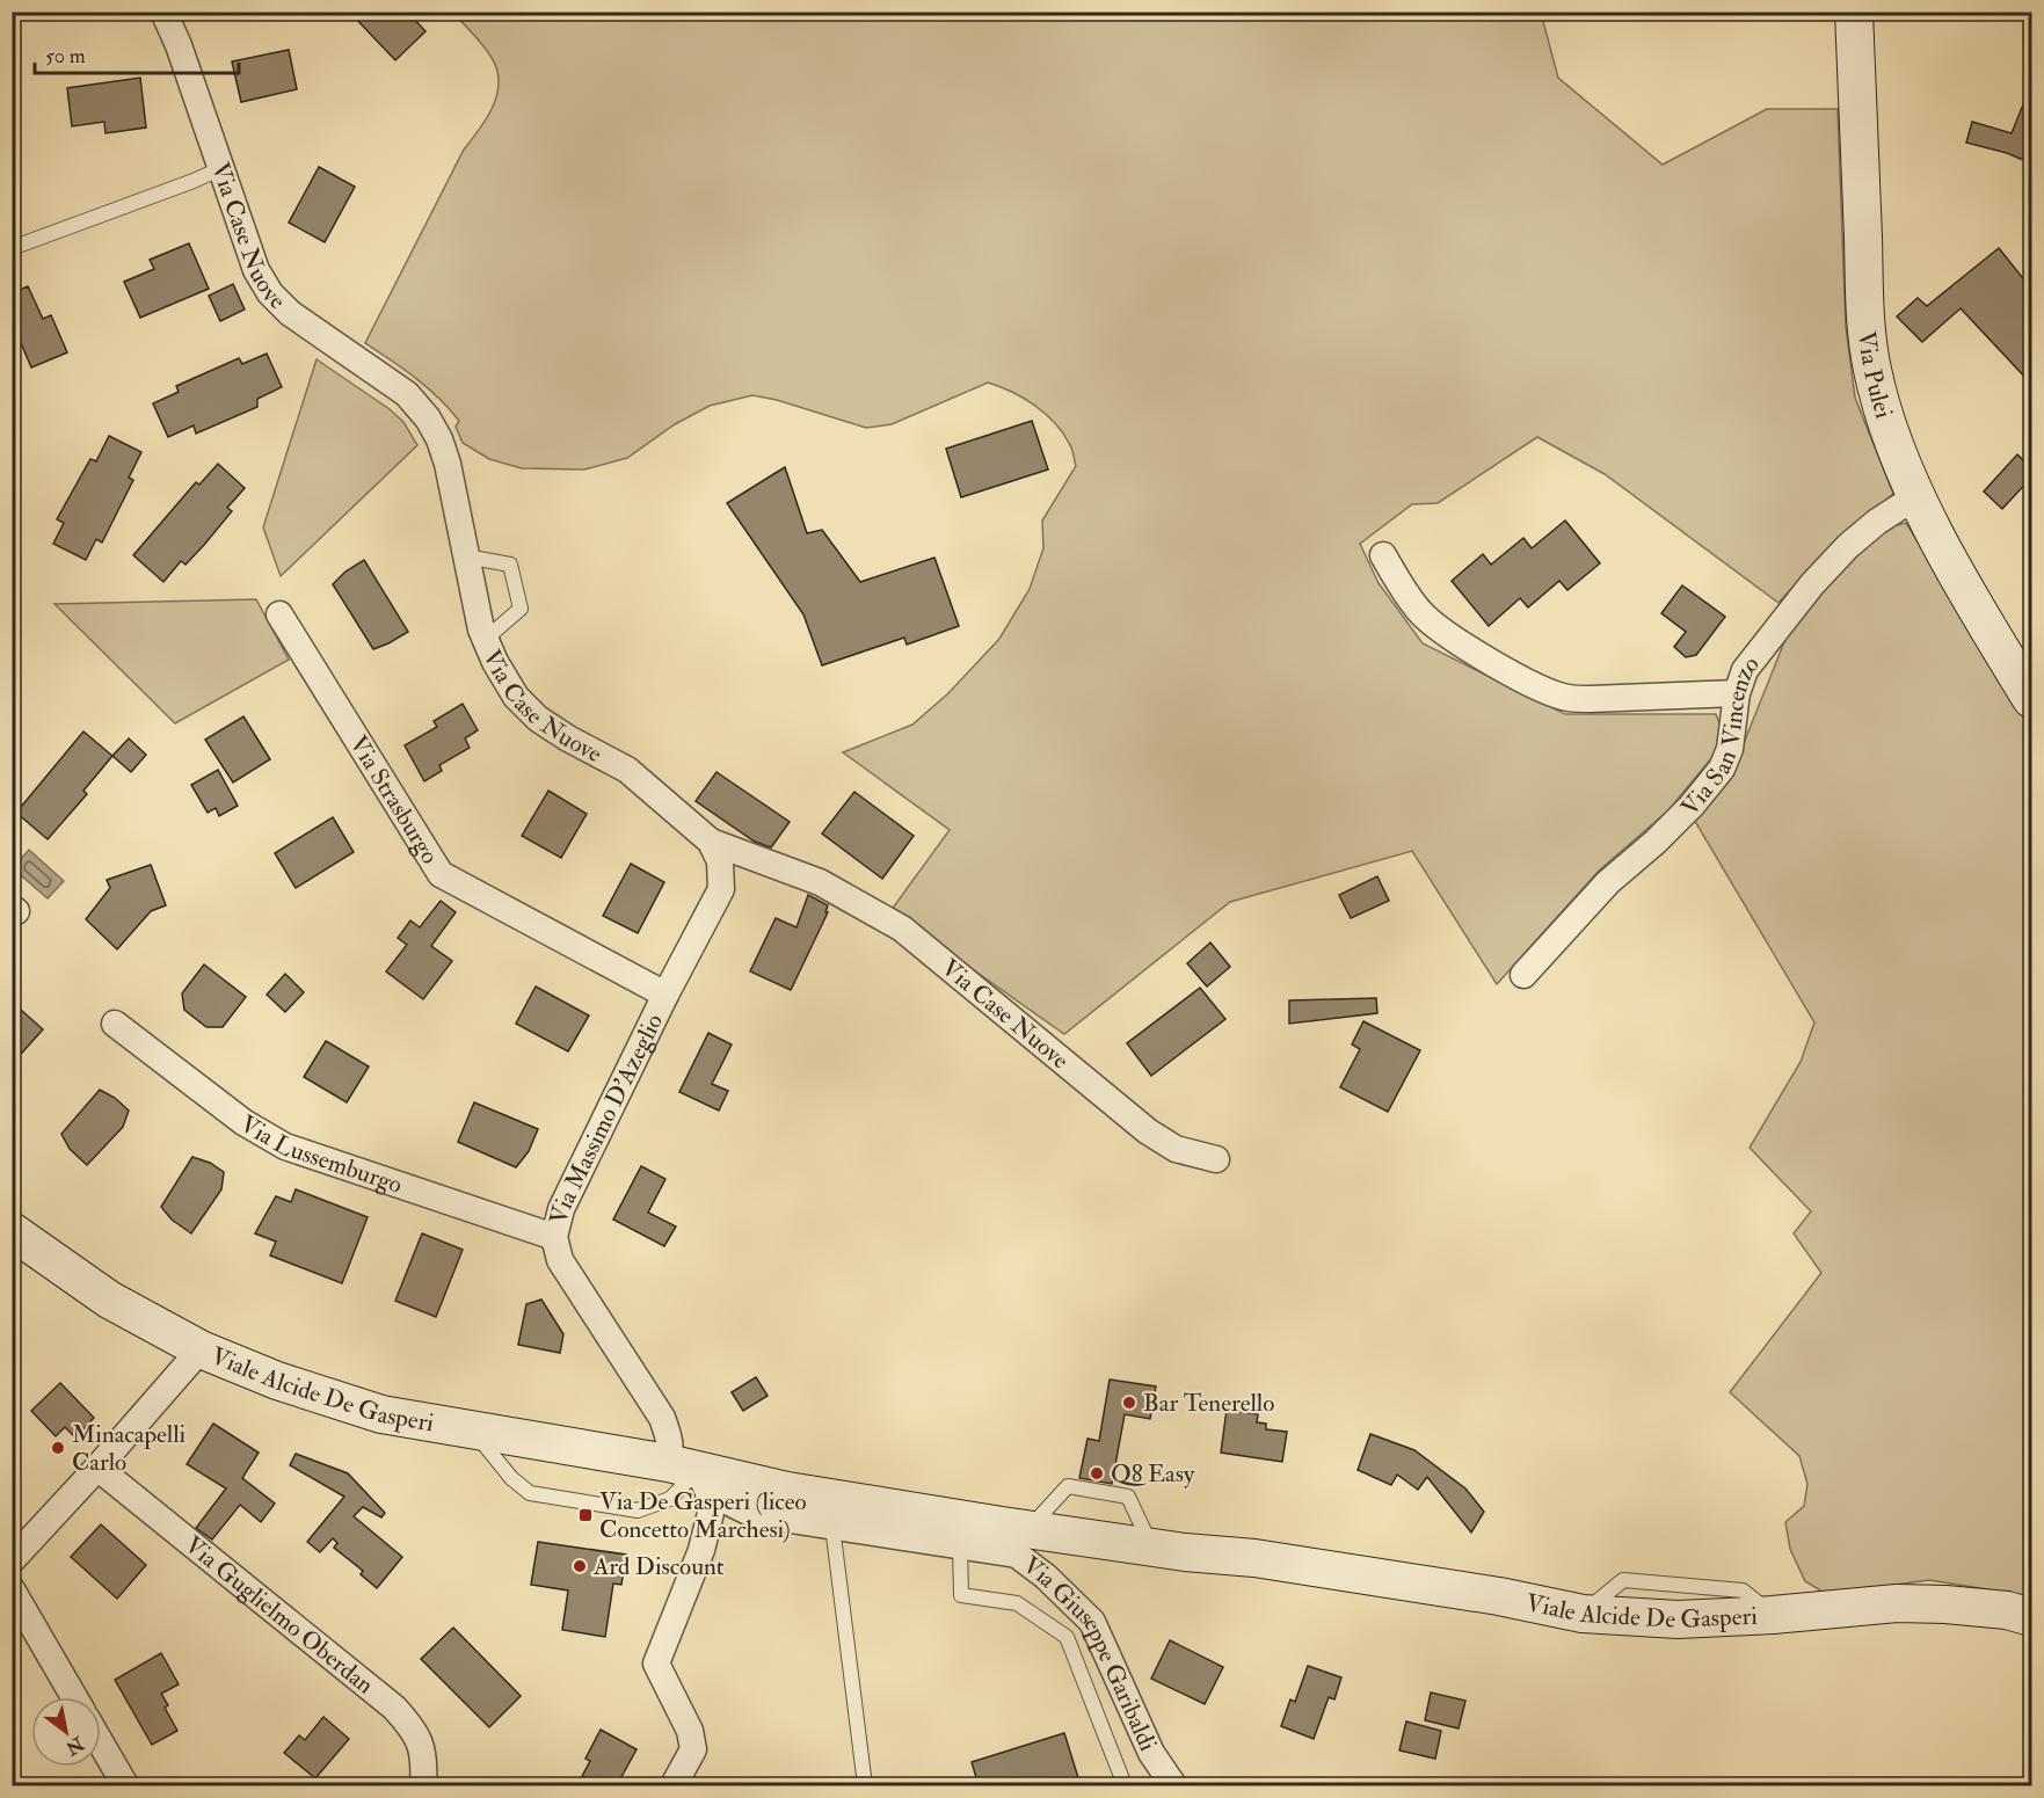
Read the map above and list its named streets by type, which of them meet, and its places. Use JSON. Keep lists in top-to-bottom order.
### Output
{
  "streets": {
    "main road": ["Via Pulei", "Viale Alcide De Gasperi"],
    "street": [
      "Via Case Nuove",
      "Via San Vincenzo",
      "Via Strasburgo",
      "Via Massimo D'Azeglio",
      "Via Lussemburgo",
      "Via Guglielmo Oberdan",
      "Via Giuseppe Garibaldi"
    ]
  },
  "crossings": [
    ["Via Case Nuove", "Via Massimo D'Azeglio"],
    ["Via Pulei", "Via San Vincenzo"],
    ["Via Strasburgo", "Via Massimo D'Azeglio"],
    ["Via Massimo D'Azeglio", "Via Lussemburgo"],
    ["Via Massimo D'Azeglio", "Viale Alcide De Gasperi"]
  ],
  "places": {
    "other": [
      "Bar Tenerello",
      "Minacapelli Carlo",
      "Q8 Easy",
      "Ard Discount"
    ],
    "transit": ["Via De Gasperi (liceo Concetto Marchesi)"]
  },
  "scale_bar": "50 m",
  "north": "bottom right"
}
